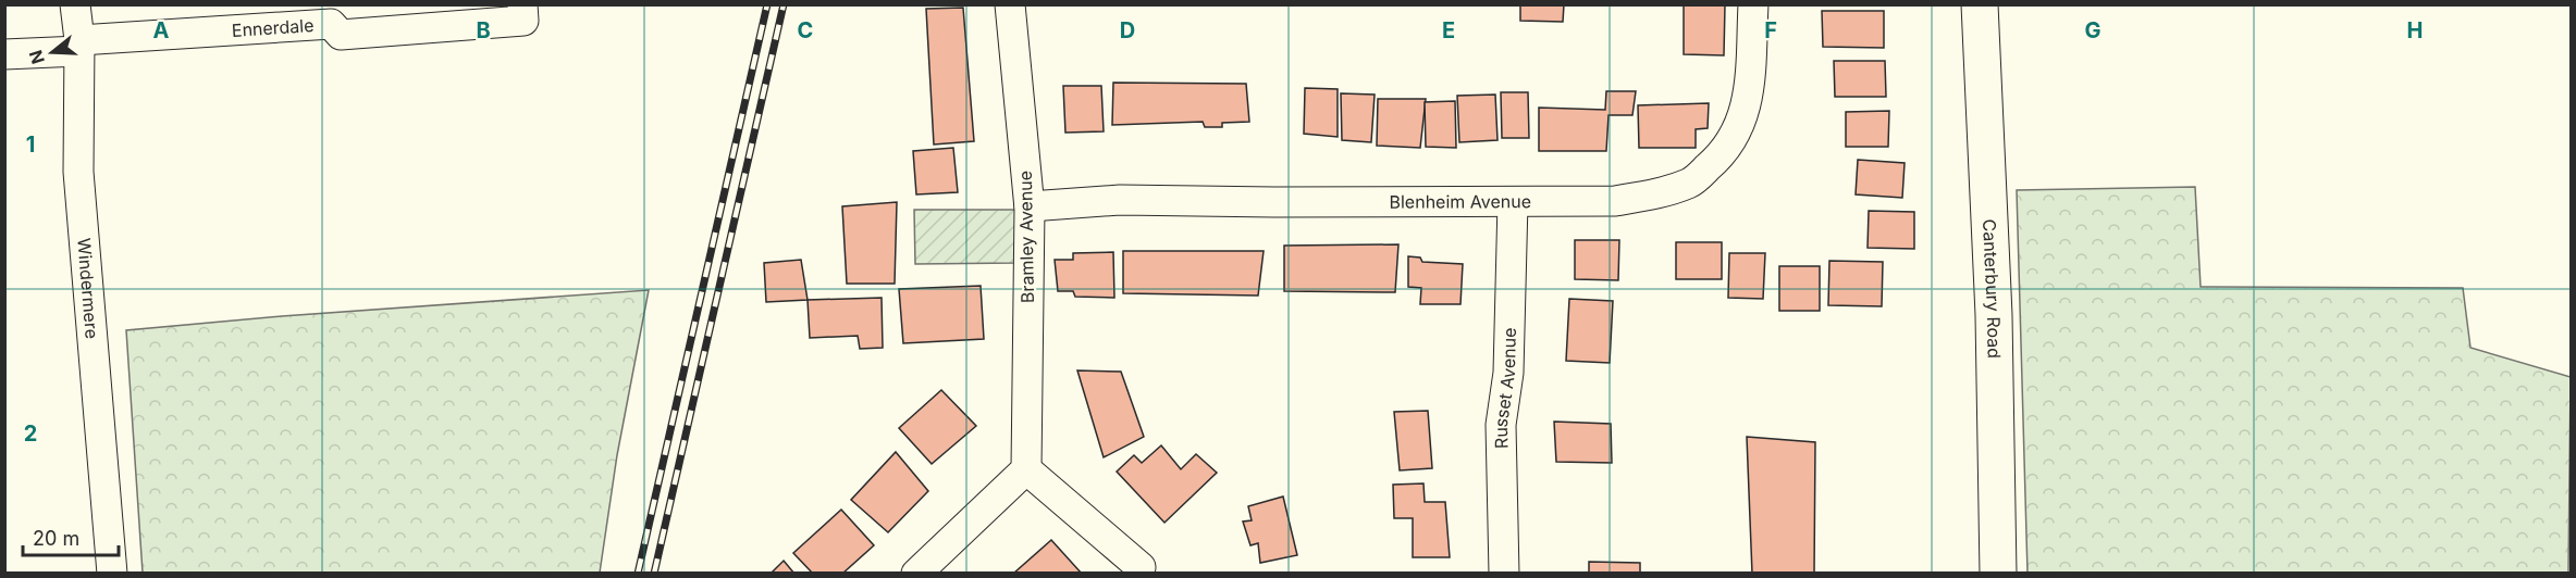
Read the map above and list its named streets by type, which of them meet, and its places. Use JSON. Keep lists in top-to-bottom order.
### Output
{
  "streets": {
    "main road": ["Canterbury Road"],
    "street": [
      "Ennerdale",
      "Blenheim Avenue",
      "Bramley Avenue",
      "Windermere",
      "Russet Avenue"
    ]
  },
  "crossings": [
    ["Ennerdale", "Windermere"],
    ["Blenheim Avenue", "Bramley Avenue"],
    ["Blenheim Avenue", "Russet Avenue"]
  ],
  "scale_bar": "20 m",
  "north": "left",
  "grid": {
    "columns": [
      "A",
      "B",
      "C",
      "D",
      "E",
      "F",
      "G",
      "H"
    ],
    "rows": ["1", "2"]
  }
}
